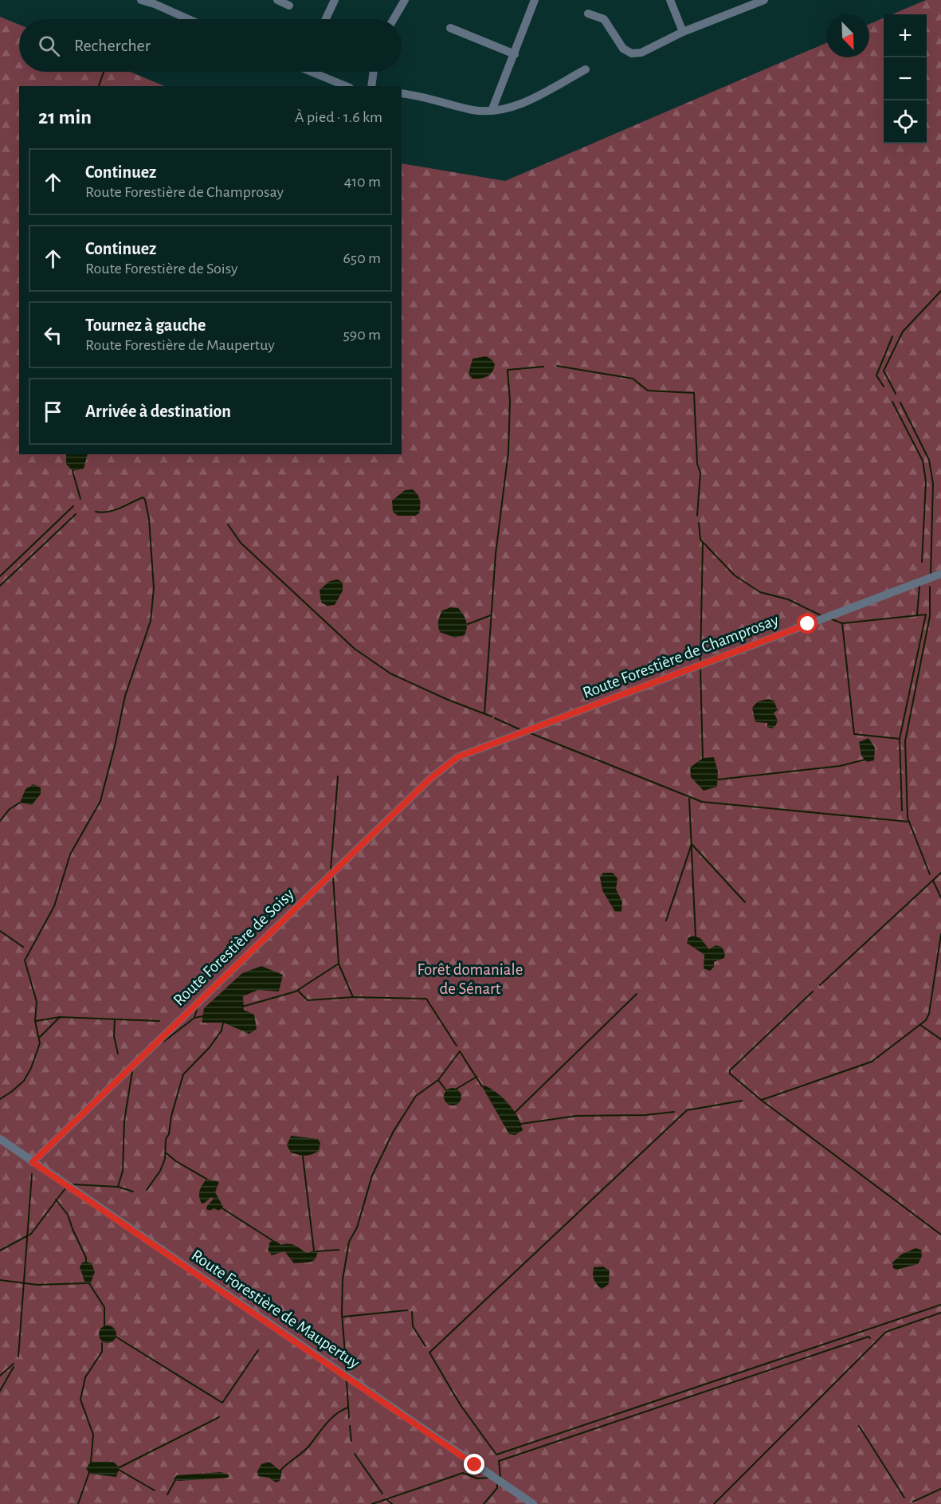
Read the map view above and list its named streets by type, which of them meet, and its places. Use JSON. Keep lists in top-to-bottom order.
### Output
{
  "streets": {
    "street": ["Route Forestière de Champrosay", "Route Forestière de Soisy", "Route Forestière de Maupertuy"]
  },
  "crossings": [
    ["Route Forestière de Champrosay", "Route Forestière de Soisy"],
    ["Route Forestière de Soisy", "Route Forestière de Maupertuy"]
  ],
  "parks": ["Forêt domaniale de Sénart"],
  "north": "bottom right",
  "page": {
    "map_buttons": ["+", "−"],
    "search": "Rechercher",
    "heading": ["21 min", "À pied · 1.6 km"],
    "list": [
      ["Continuez", "Route Forestière de Champrosay", "410 m"],
      ["Continuez", "Route Forestière de Soisy", "650 m"],
      ["Tournez à gauche", "Route Forestière de Maupertuy", "590 m"],
      "Arrivée à destination"
    ]
  }
}
